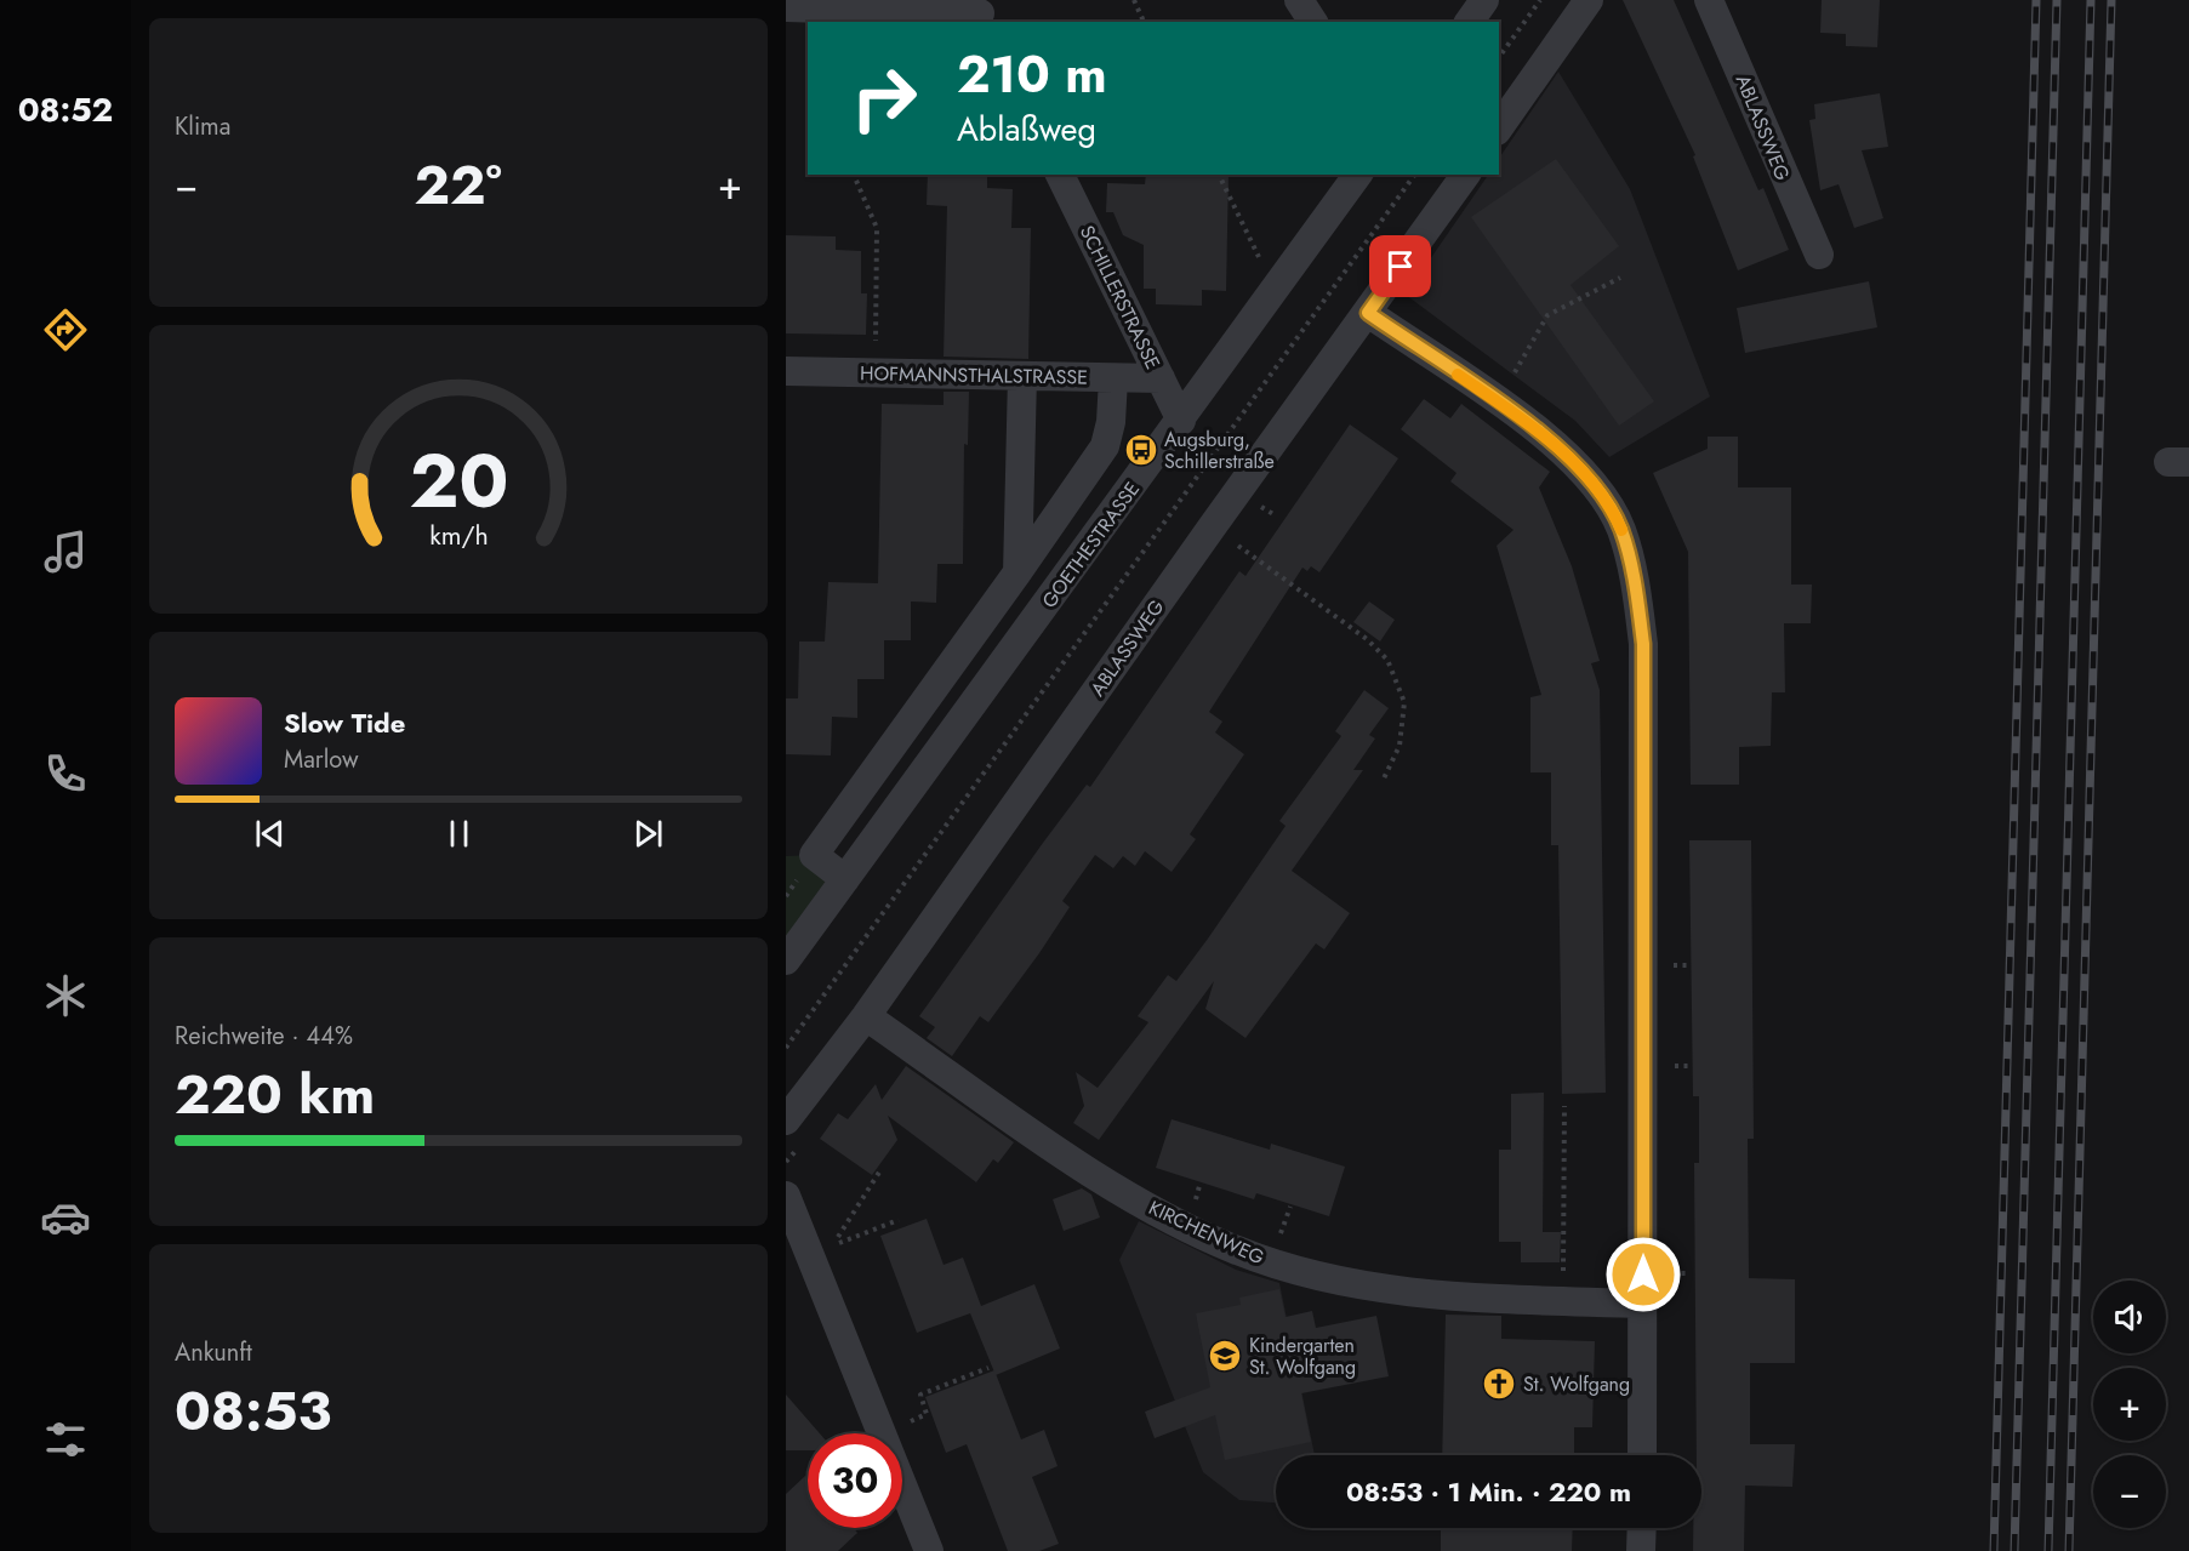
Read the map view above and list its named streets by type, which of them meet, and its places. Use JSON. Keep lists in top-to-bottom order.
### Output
{
  "streets": {
    "street": [
      "ABLASSWEG",
      "SCHILLERSTRASSE",
      "HOFMANNSTHALSTRASSE",
      "GOETHESTRASSE",
      "KIRCHENWEG"
    ]
  },
  "crossings": [
    ["ABLASSWEG", "KIRCHENWEG"],
    ["SCHILLERSTRASSE", "HOFMANNSTHALSTRASSE"],
    ["SCHILLERSTRASSE", "GOETHESTRASSE"]
  ],
  "places": {
    "bus stop": ["Augsburg, Schillerstraße"],
    "school or university": ["Kindergarten St. Wolfgang"],
    "church": ["St. Wolfgang"]
  },
  "page": {
    "tabs": "08:52",
    "tile": [
      "Klima",
      ["Reichweite · 44%", "220 km"],
      ["Ankunft", "08:53"]
    ],
    "turn": ["210 m", "Ablaßweg"],
    "heat": ["−", "22°", "+"],
    "song": ["Slow Tide", "Marlow"],
    "map_buttons": ["+", "−"],
    "limit": "30",
    "trip": "08:53 · 1 Min. · 220 m",
    "gauge": ["20", "km/h"]
  }
}
